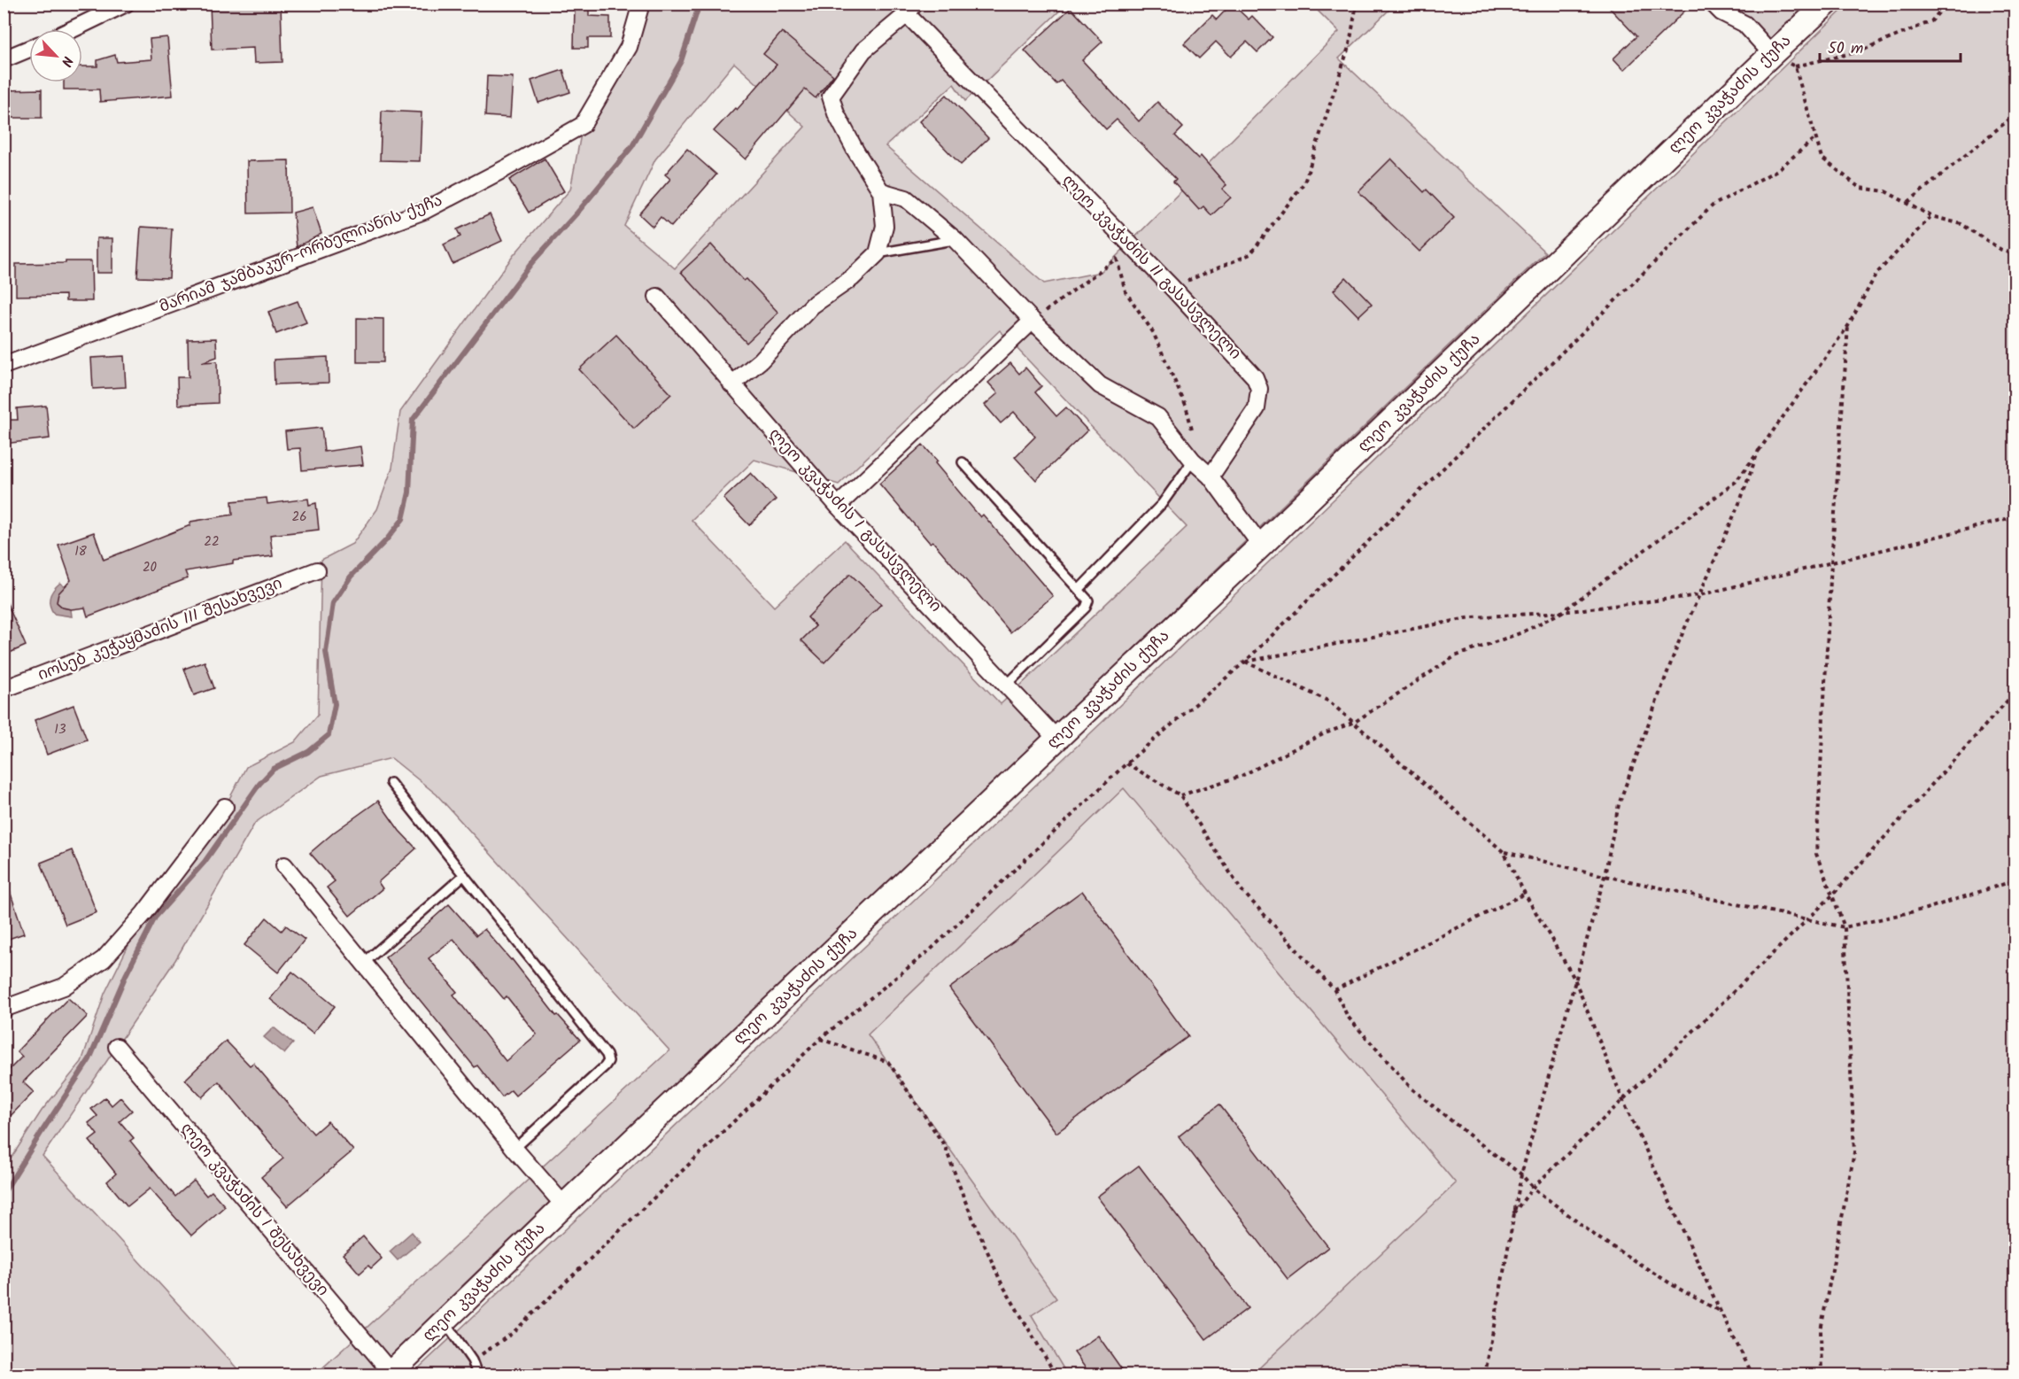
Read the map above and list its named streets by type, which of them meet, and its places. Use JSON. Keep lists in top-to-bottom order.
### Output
{
  "streets": {
    "main road": ["ლეო კვაჭაძის ქუჩა"],
    "street": [
      "მარიამ ჯამბაკურ-ორბელიანის ქუჩა",
      "ლეო კვაჭაძის II გასასვლელი",
      "ლეო კვაჭაძის I გასასვლელი",
      "იოსებ კეჭაყმაძის III შესახვევი",
      "ლეო კვაჭაძის I შესახვევი"
    ]
  },
  "crossings": [
    ["ლეო კვაჭაძის ქუჩა", "ლეო კვაჭაძის I გასასვლელი"],
    ["ლეო კვაჭაძის ქუჩა", "ლეო კვაჭაძის I შესახვევი"]
  ],
  "house_numbers": [
    "26",
    "22",
    "18",
    "20",
    "13"
  ],
  "scale_bar": "50 m",
  "north": "bottom right"
}
